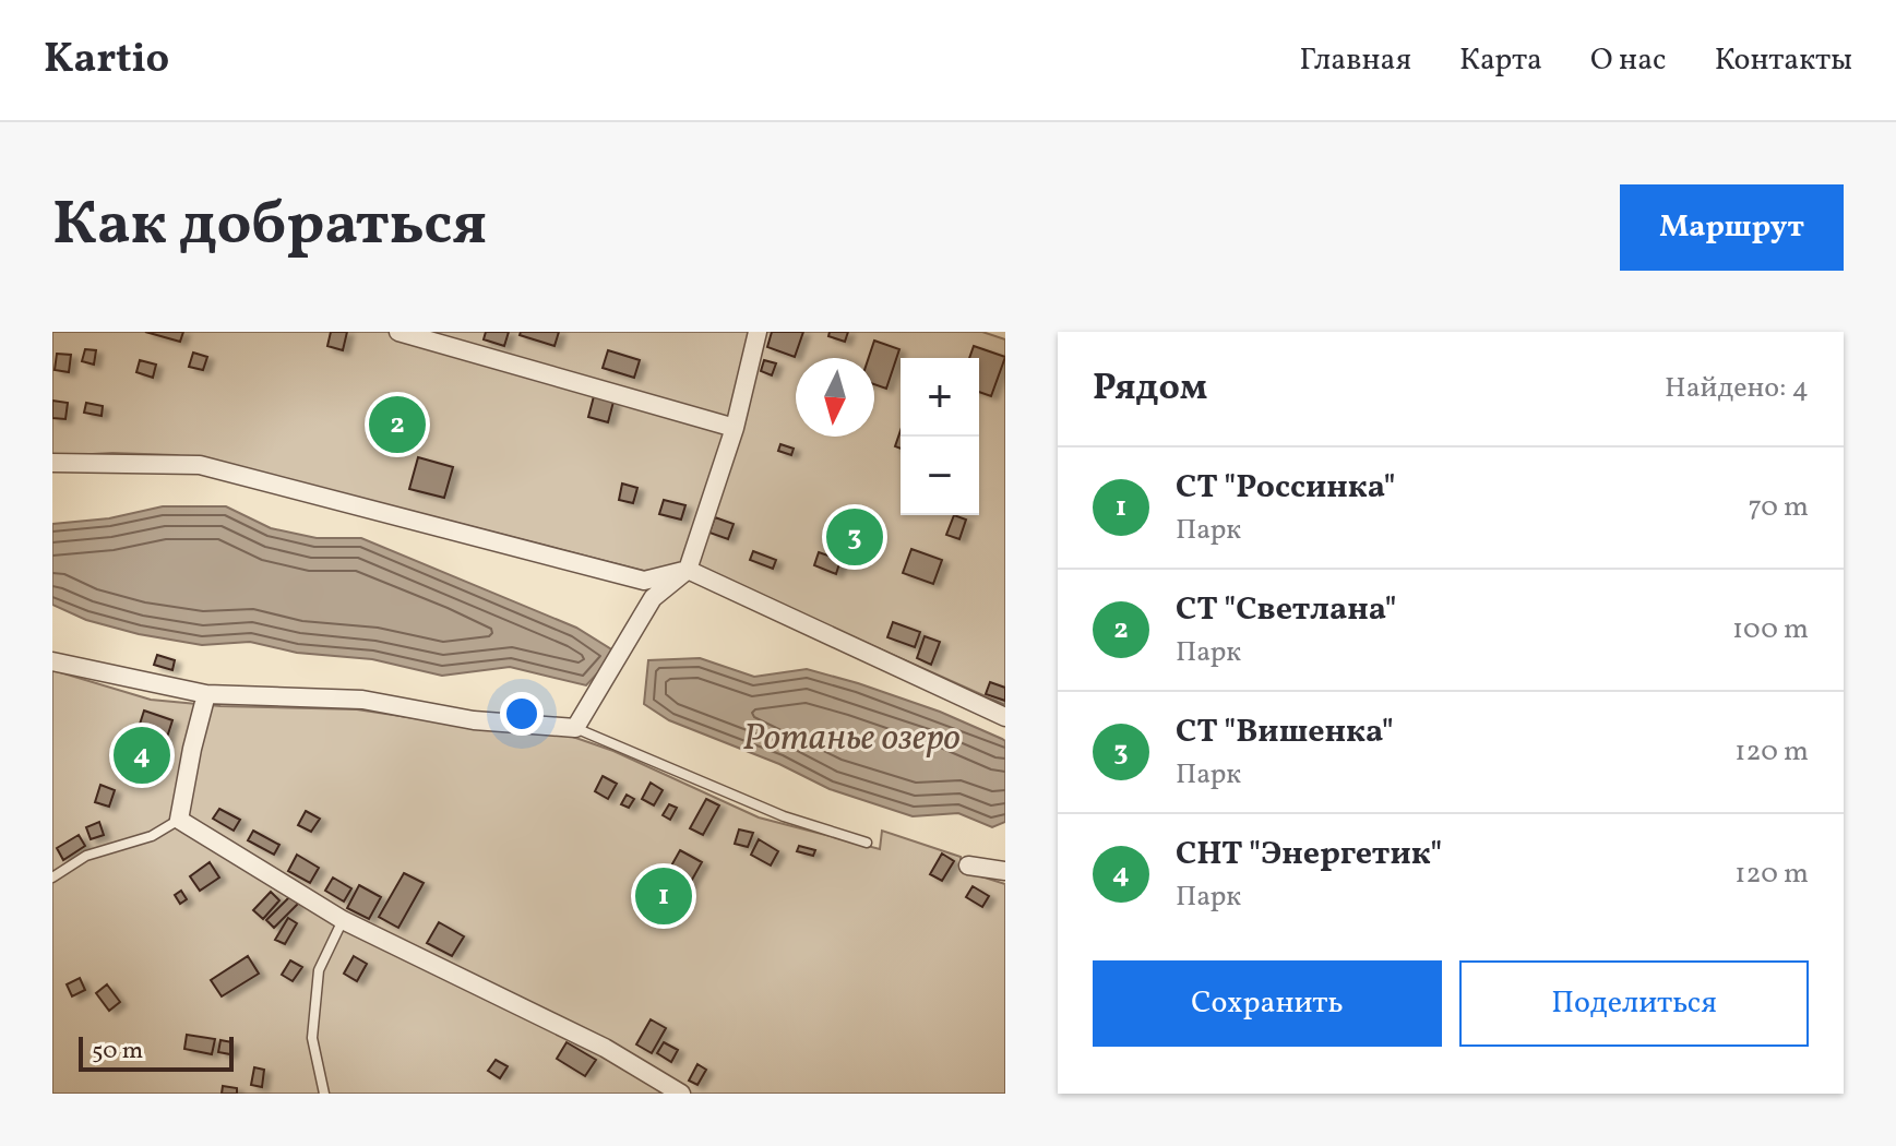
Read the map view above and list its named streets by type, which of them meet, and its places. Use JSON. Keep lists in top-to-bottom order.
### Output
{
  "water": ["Ротанье озеро"],
  "scale_bar": "50 m",
  "north": "bottom",
  "page": {
    "header": "Kartio",
    "nav": [
      "Главная",
      "Карта",
      "О нас",
      "Контакты"
    ],
    "title": "Как добраться",
    "buttons": [
      "Маршрут",
      ["Сохранить", "Поделиться"]
    ],
    "heading": ["Рядом", "Найдено: 4"],
    "map_buttons": ["+", "−"],
    "pins": [
      "2",
      "3",
      "4",
      "1"
    ],
    "list": [
      {
        "mark": "1",
        "name": "СТ \"Россинка\"",
        "note": "Парк",
        "value": "70 m"
      },
      {
        "mark": "2",
        "name": "СТ \"Светлана\"",
        "note": "Парк",
        "value": "100 m"
      },
      {
        "mark": "3",
        "name": "СТ \"Вишенка\"",
        "note": "Парк",
        "value": "120 m"
      },
      {
        "mark": "4",
        "name": "СНТ \"Энергетик\"",
        "note": "Парк",
        "value": "120 m"
      }
    ],
    "scale": "50 m"
  }
}
